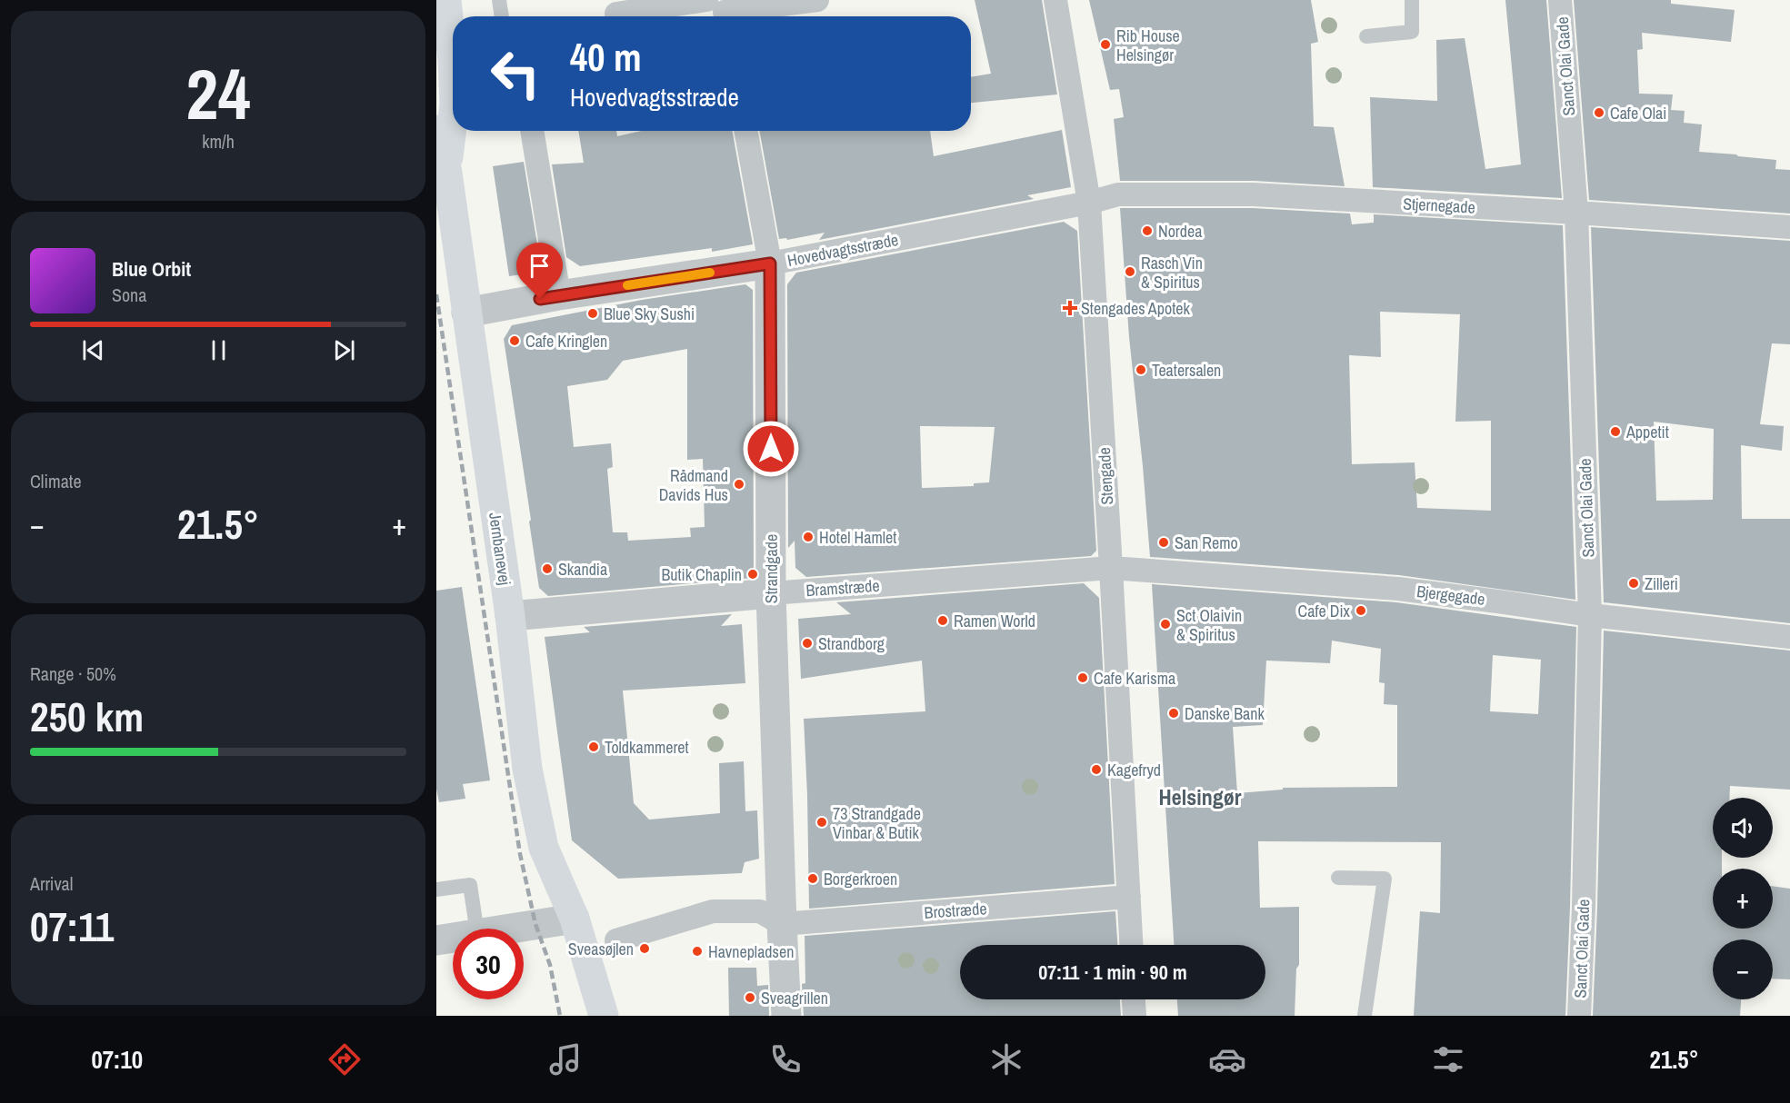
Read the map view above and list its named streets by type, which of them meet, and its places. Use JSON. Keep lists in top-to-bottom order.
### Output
{
  "streets": {
    "main road": ["Jernbanevej"],
    "street": [
      "Sanct Olai Gade",
      "Stjernegade",
      "Hovedvagtsstræde",
      "Stengade",
      "Strandgade",
      "Bramstræde",
      "Bjergegade",
      "Brostræde"
    ]
  },
  "crossings": [
    ["Sanct Olai Gade", "Stjernegade"],
    ["Sanct Olai Gade", "Bjergegade"],
    ["Stjernegade", "Hovedvagtsstræde"],
    ["Stjernegade", "Stengade"],
    ["Hovedvagtsstræde", "Stengade"],
    ["Hovedvagtsstræde", "Jernbanevej"],
    ["Hovedvagtsstræde", "Strandgade"],
    ["Stengade", "Bramstræde"],
    ["Stengade", "Bjergegade"],
    ["Stengade", "Brostræde"],
    ["Jernbanevej", "Bramstræde"],
    ["Strandgade", "Bramstræde"],
    ["Strandgade", "Brostræde"],
    ["Bramstræde", "Bjergegade"]
  ],
  "districts": ["Helsingør"],
  "places": {
    "other": [
      "Rib House Helsingør",
      "Cafe Olai",
      "Nordea",
      "Rasch Vin & Spiritus",
      "Blue Sky Sushi",
      "Cafe Kringlen",
      "Teatersalen",
      "Appetit",
      "Rådmand Davids Hus",
      "Hotel Hamlet",
      "San Remo",
      "Skandia",
      "Butik Chaplin",
      "Zilleri",
      "Cafe Dix",
      "Ramen World",
      "Sct Olaivin & Spiritus",
      "Strandborg",
      "Cafe Karisma",
      "Danske Bank",
      "Toldkammeret",
      "Kagefryd",
      "73 Strandgade Vinbar & Butik",
      "Borgerkroen",
      "Sveasøjlen",
      "Havnepladsen",
      "Sveagrillen"
    ],
    "health": ["Stengades Apotek"]
  },
  "page": {
    "tile": [
      ["24", "km/h"],
      "Climate",
      ["Range · 50%", "250 km"],
      ["Arrival", "07:11"]
    ],
    "turn": ["40 m", "Hovedvagtsstræde"],
    "song": ["Blue Orbit", "Sona"],
    "heat": ["−", "21.5°", "+"],
    "map_buttons": ["+", "−"],
    "limit": "30",
    "trip": "07:11 · 1 min · 90 m",
    "tabs": ["07:10", "21.5°"]
  }
}
